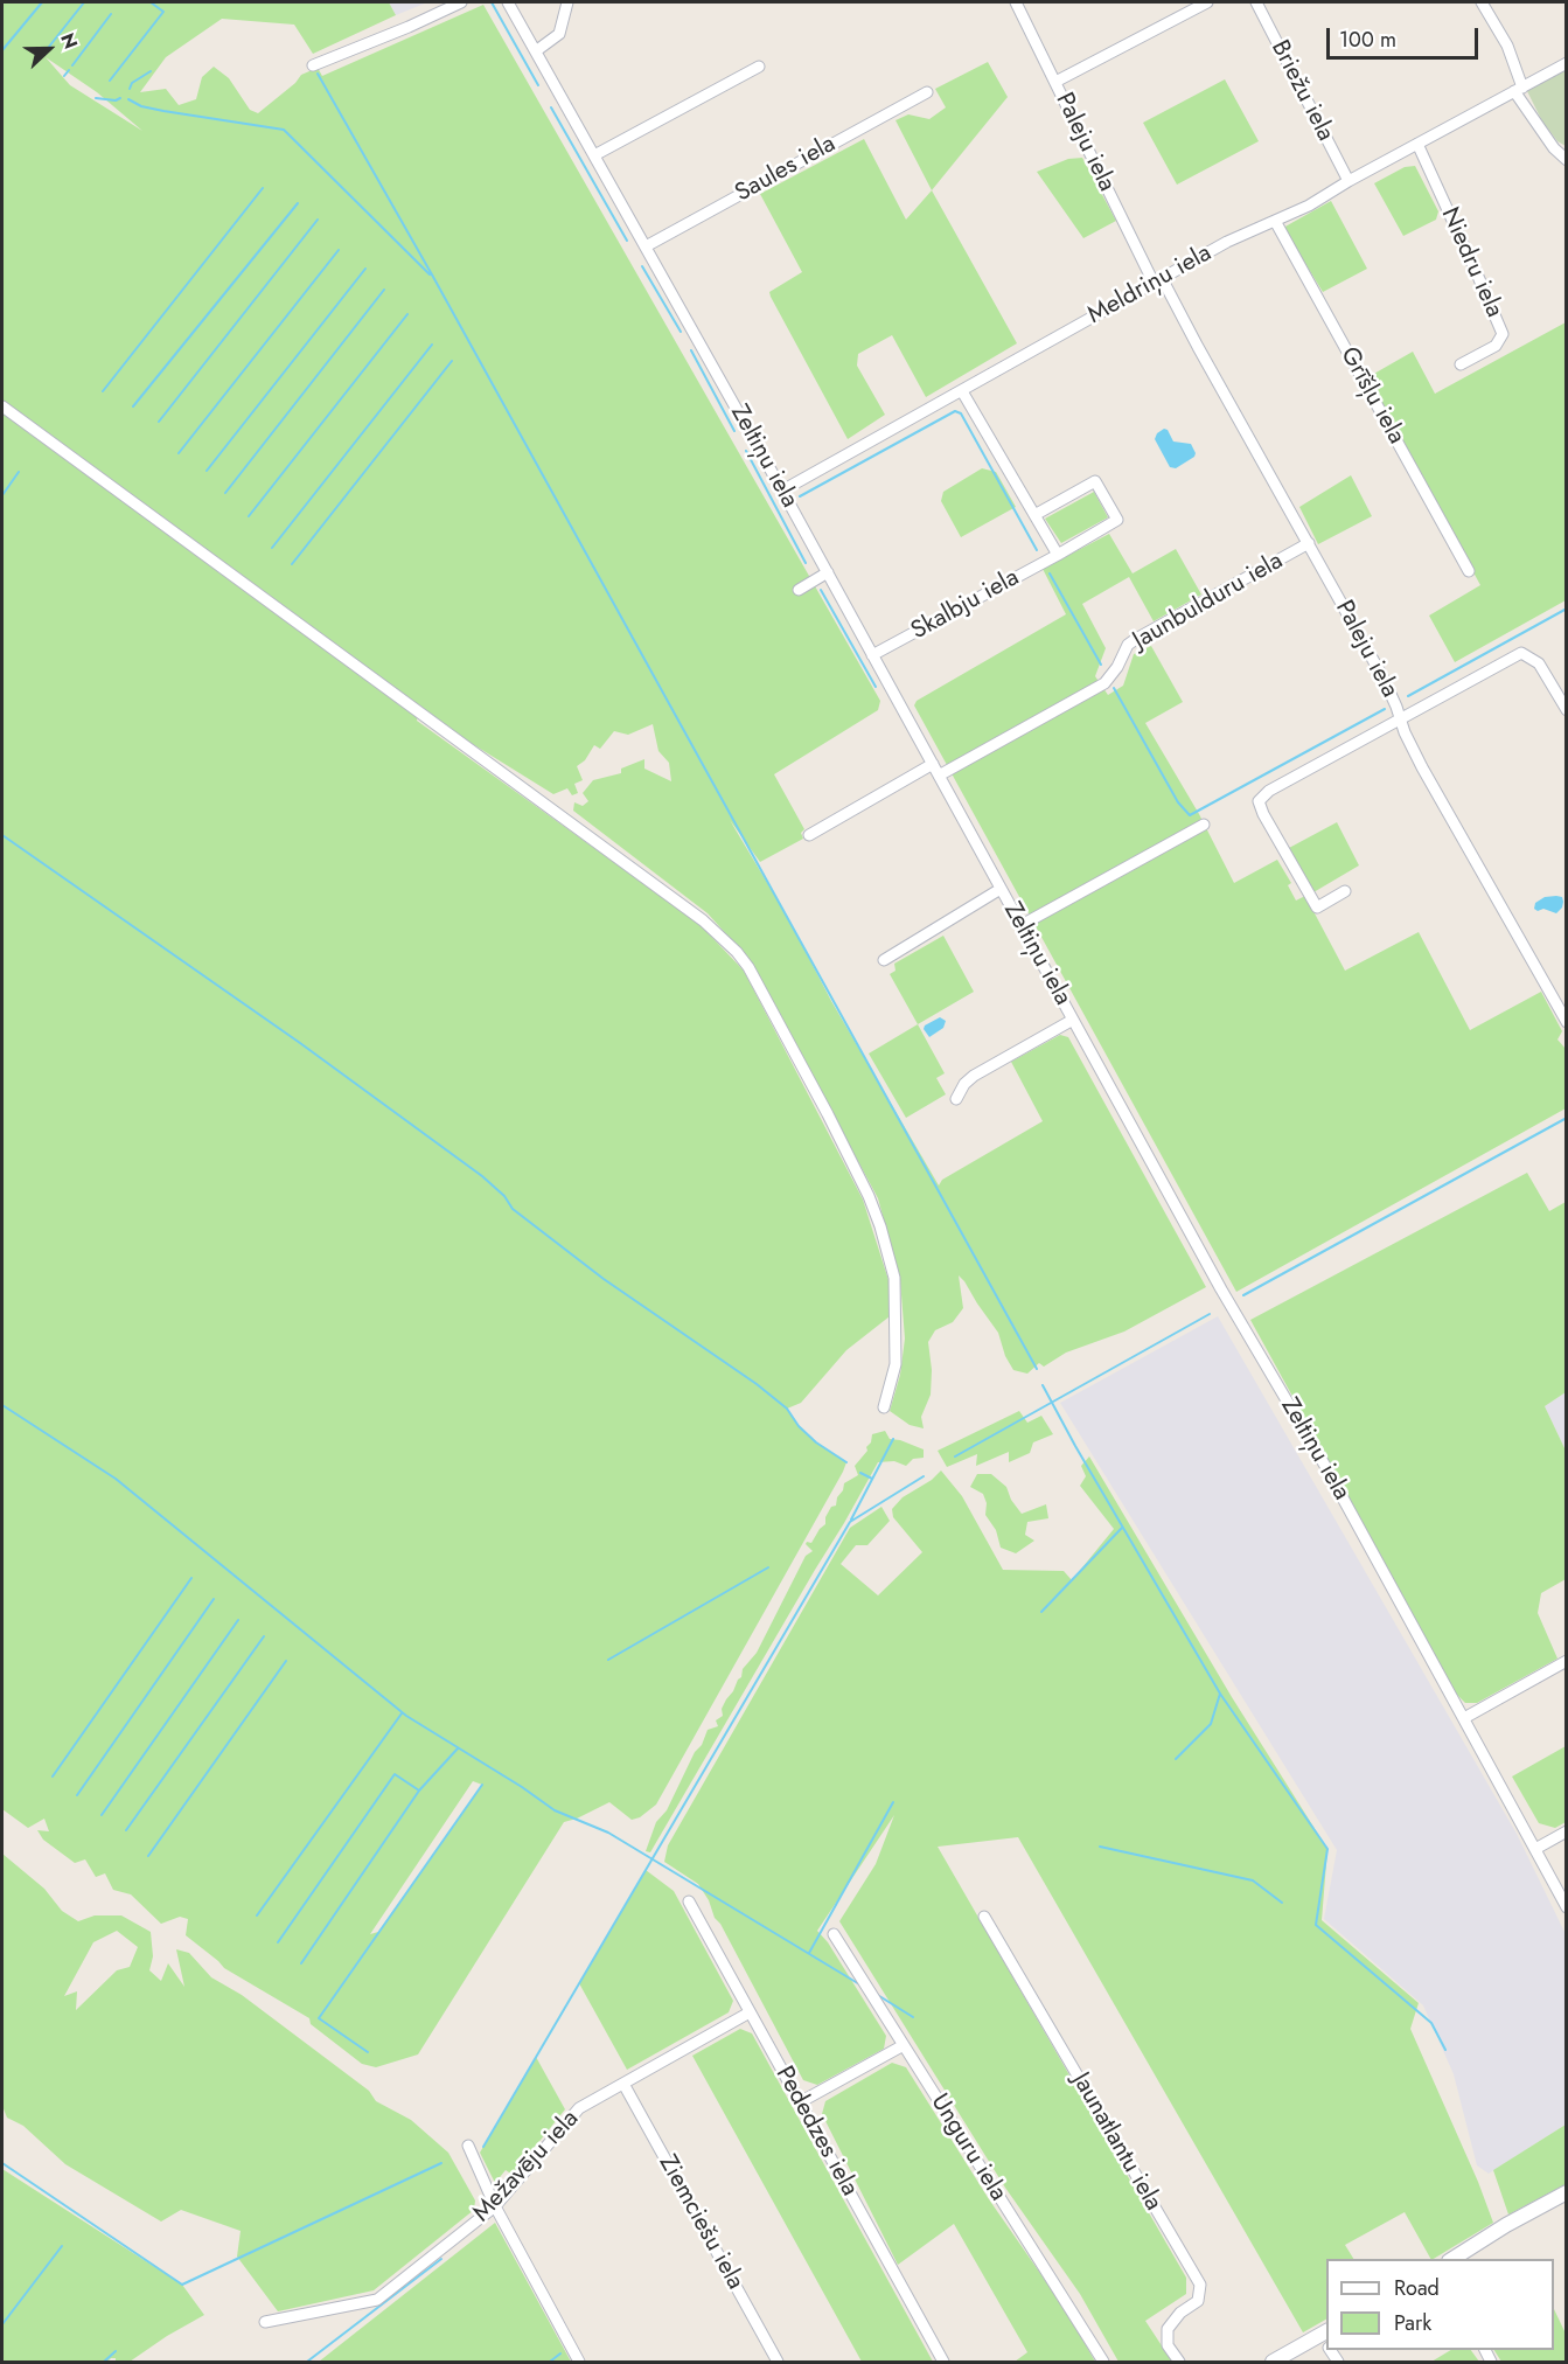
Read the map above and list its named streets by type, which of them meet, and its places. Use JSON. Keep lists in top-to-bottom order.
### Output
{
  "streets": {
    "street": [
      "Briežu iela",
      "Paleju iela",
      "Saules iela",
      "Niedru iela",
      "Meldriņu iela",
      "Grīšļu iela",
      "Zeltiņu iela",
      "Jaunbulduru iela",
      "Skalbju iela",
      "Pededzes iela",
      "Jaunatlantu iela",
      "Unguru iela",
      "Mežavēju iela",
      "Ziemciešu iela"
    ]
  },
  "crossings": [
    ["Briežu iela", "Meldriņu iela"],
    ["Paleju iela", "Meldriņu iela"],
    ["Paleju iela", "Jaunbulduru iela"],
    ["Saules iela", "Zeltiņu iela"],
    ["Niedru iela", "Meldriņu iela"],
    ["Meldriņu iela", "Grīšļu iela"],
    ["Meldriņu iela", "Zeltiņu iela"],
    ["Zeltiņu iela", "Jaunbulduru iela"],
    ["Zeltiņu iela", "Skalbju iela"],
    ["Pededzes iela", "Mežavēju iela"],
    ["Mežavēju iela", "Ziemciešu iela"]
  ],
  "legend": ["Road", "Park"],
  "scale_bar": "100 m",
  "north": "right"
}
